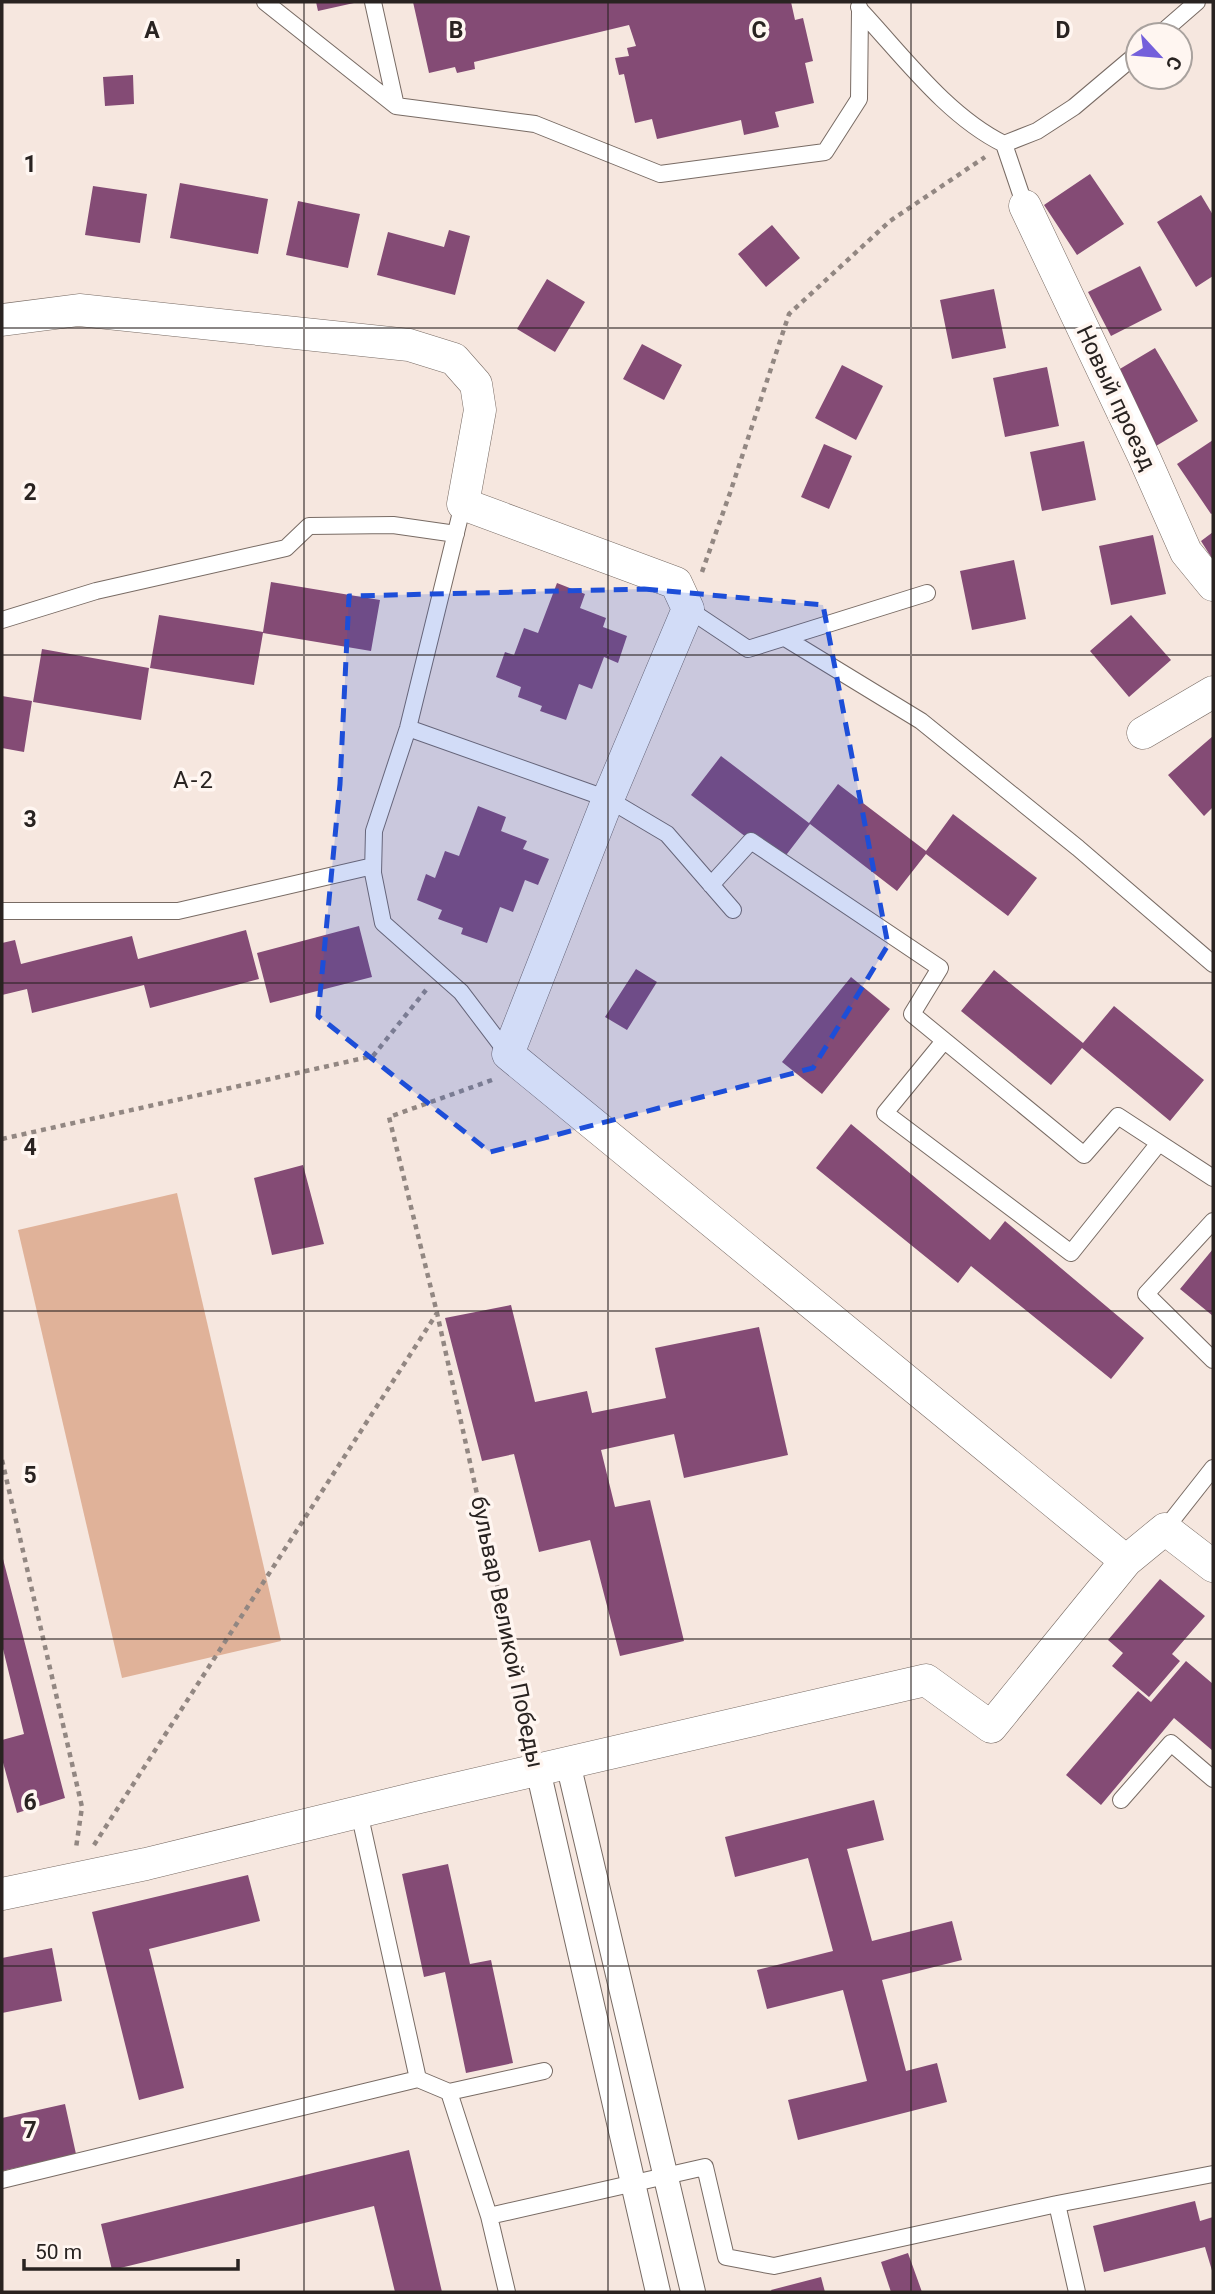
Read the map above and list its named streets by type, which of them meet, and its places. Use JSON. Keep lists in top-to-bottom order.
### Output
{
  "streets": {
    "street": ["Новый проезд", "бульвар Великой Победы"]
  },
  "districts": ["А-2"],
  "scale_bar": "50 m",
  "north": "bottom right",
  "grid": {
    "columns": [
      "A",
      "B",
      "C",
      "D"
    ],
    "rows": [
      "1",
      "2",
      "3",
      "4",
      "5",
      "6",
      "7"
    ]
  }
}
